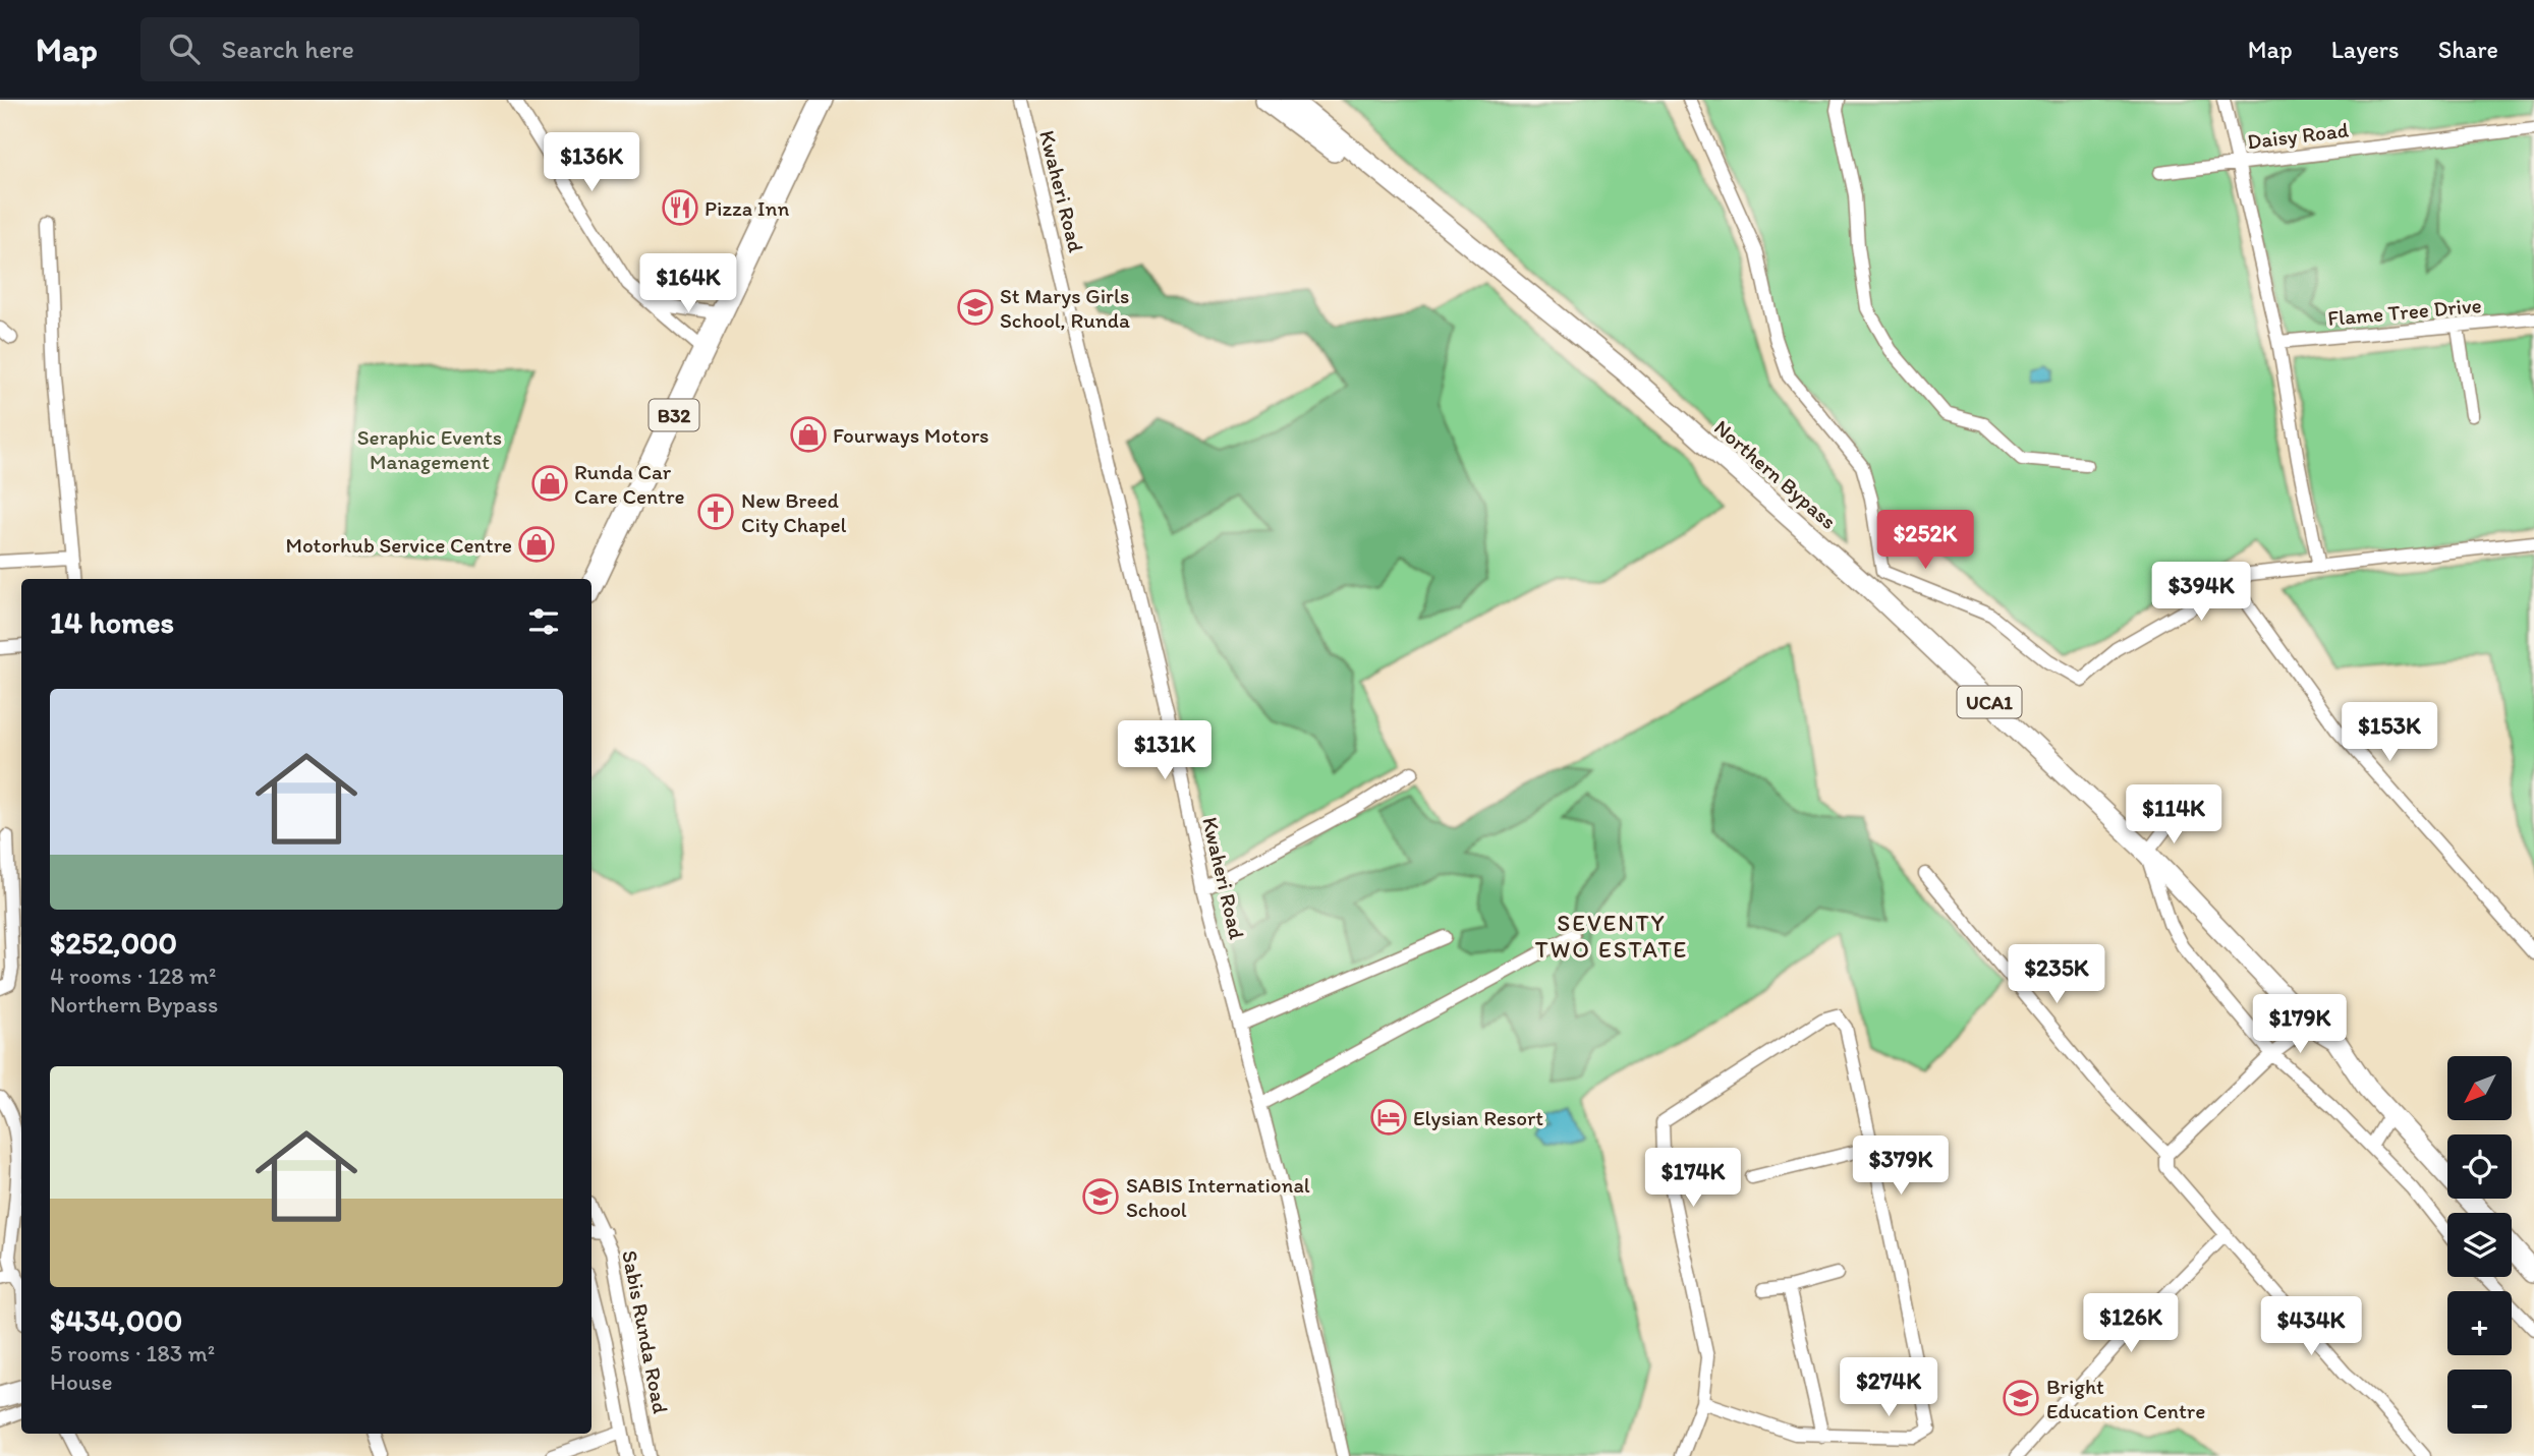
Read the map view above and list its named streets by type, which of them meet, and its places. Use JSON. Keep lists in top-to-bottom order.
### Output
{
  "streets": {
    "highway": ["B32"],
    "main road": ["Northern Bypass", "UCA1"],
    "street": [
      "Daisy Road",
      "Kwaheri Road",
      "Flame Tree Drive",
      "Sabis Runda Road"
    ]
  },
  "districts": ["SEVENTY TWO ESTATE"],
  "parks": ["Seraphic Events Management"],
  "places": {
    "restaurant": ["Pizza Inn"],
    "school or university": ["St Marys Girls School, Runda", "SABIS International School", "Bright Education Centre"],
    "shop": ["Fourways Motors", "Runda Car Care Centre", "Motorhub Service Centre"],
    "church": ["New Breed City Chapel"],
    "hotel": ["Elysian Resort"]
  },
  "north": "bottom left",
  "page": {
    "header": "Map",
    "search": "Search here",
    "nav": ["Map", "Layers", "Share"],
    "price": [
      "$136K",
      "$164K",
      "$252K",
      "$394K",
      "$153K",
      "$131K",
      "$114K",
      "$235K",
      "$179K",
      "$379K",
      "$174K",
      "$126K",
      "$434K",
      "$274K"
    ],
    "heading": "14 homes",
    "list": [
      {
        "name": "$252,000",
        "note": "4 rooms · 128 m² · Northern Bypass"
      },
      {
        "name": "$434,000",
        "note": "5 rooms · 183 m² · House"
      }
    ],
    "map_buttons": ["+", "−"]
  }
}
